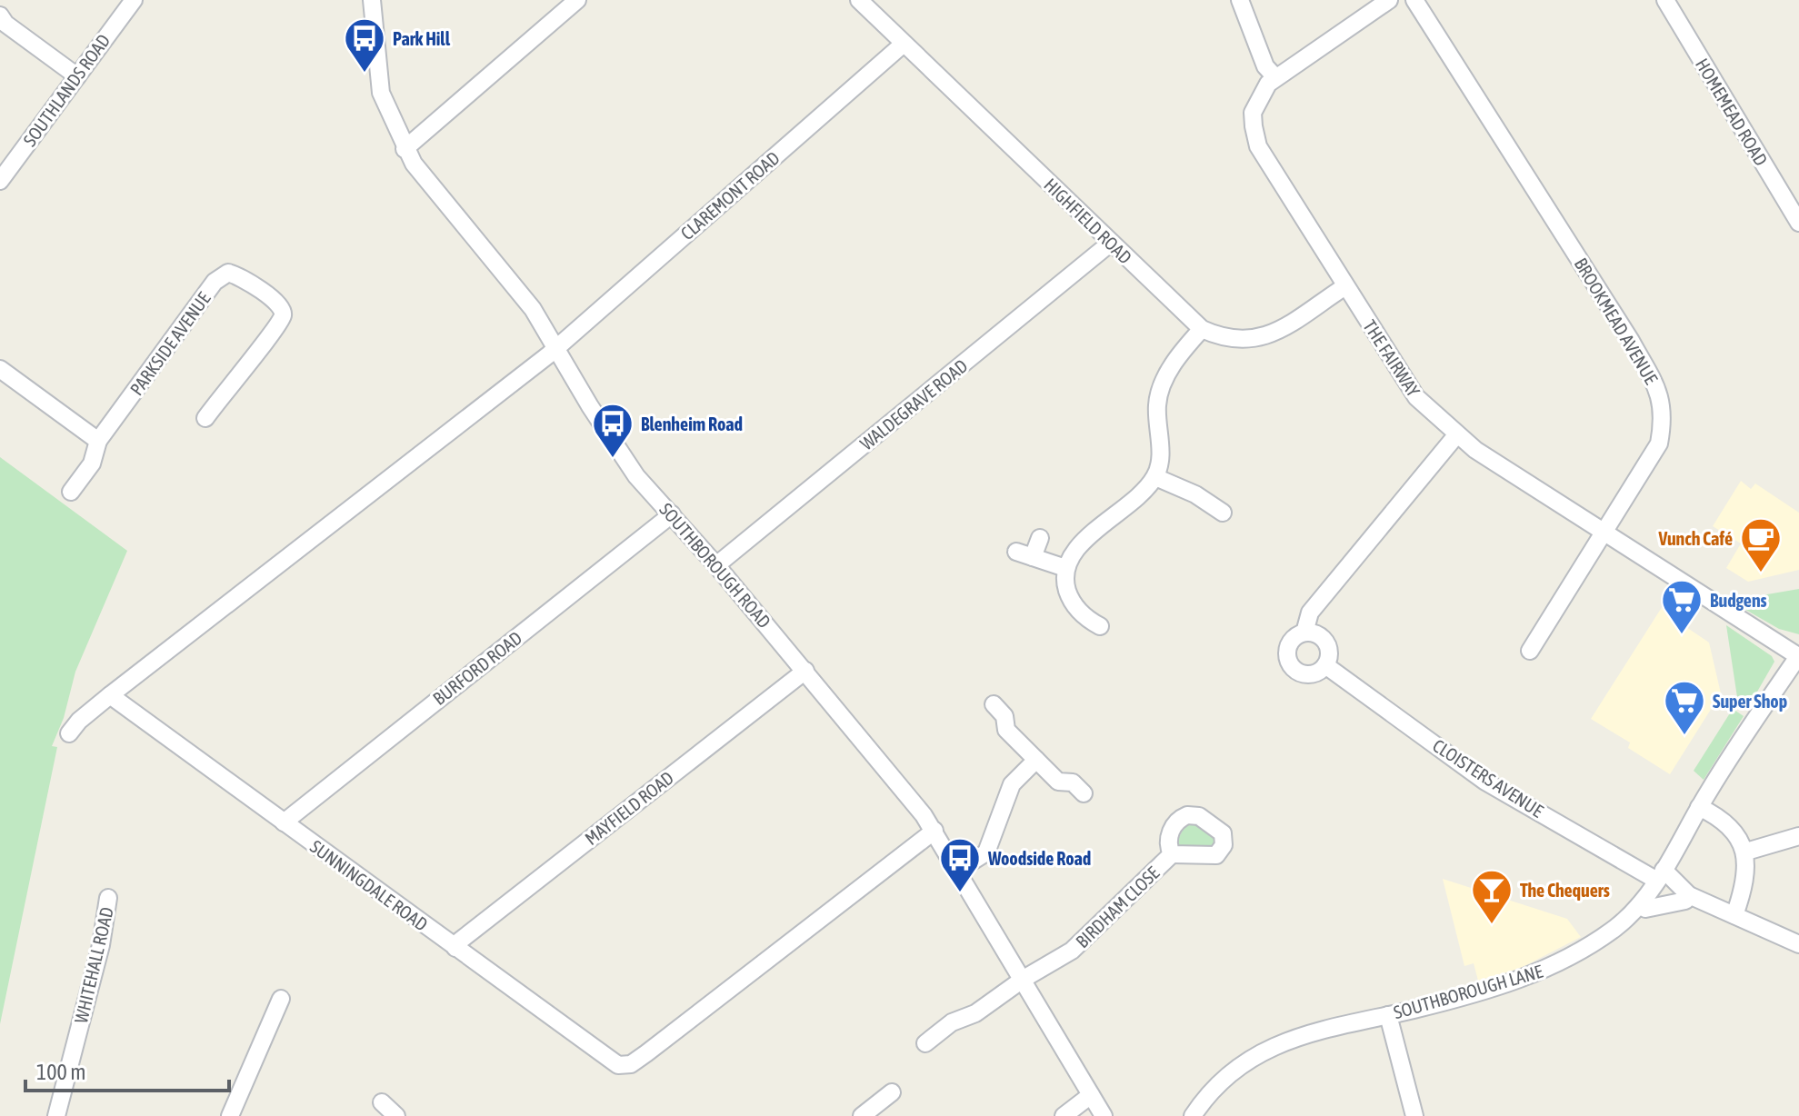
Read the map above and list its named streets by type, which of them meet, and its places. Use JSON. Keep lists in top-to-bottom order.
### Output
{
  "streets": {
    "street": [
      "SOUTHLANDS ROAD",
      "HOMEMEAD ROAD",
      "CLAREMONT ROAD",
      "HIGHFIELD ROAD",
      "BROOKMEAD AVENUE",
      "PARKSIDE AVENUE",
      "THE FAIRWAY",
      "WALDEGRAVE ROAD",
      "SOUTHBOROUGH ROAD",
      "BURFORD ROAD",
      "CLOISTERS AVENUE",
      "MAYFIELD ROAD",
      "SUNNINGDALE ROAD",
      "BIRDHAM CLOSE",
      "WHITEHALL ROAD",
      "SOUTHBOROUGH LANE"
    ]
  },
  "crossings": [
    ["CLAREMONT ROAD", "HIGHFIELD ROAD"],
    ["CLAREMONT ROAD", "SOUTHBOROUGH ROAD"],
    ["HIGHFIELD ROAD", "THE FAIRWAY"],
    ["HIGHFIELD ROAD", "WALDEGRAVE ROAD"],
    ["BROOKMEAD AVENUE", "THE FAIRWAY"],
    ["THE FAIRWAY", "SOUTHBOROUGH LANE"],
    ["WALDEGRAVE ROAD", "SOUTHBOROUGH ROAD"],
    ["SOUTHBOROUGH ROAD", "BURFORD ROAD"],
    ["SOUTHBOROUGH ROAD", "MAYFIELD ROAD"],
    ["SOUTHBOROUGH ROAD", "SUNNINGDALE ROAD"],
    ["SOUTHBOROUGH ROAD", "BIRDHAM CLOSE"],
    ["BURFORD ROAD", "SUNNINGDALE ROAD"],
    ["CLOISTERS AVENUE", "SOUTHBOROUGH LANE"],
    ["MAYFIELD ROAD", "SUNNINGDALE ROAD"]
  ],
  "places": {
    "bus stop": ["Park Hill", "Blenheim Road", "Woodside Road"],
    "cafe": ["Vunch Café"],
    "supermarket": ["Budgens", "Super Shop"],
    "bar": ["The Chequers"]
  },
  "scale_bar": "100 m"
}
